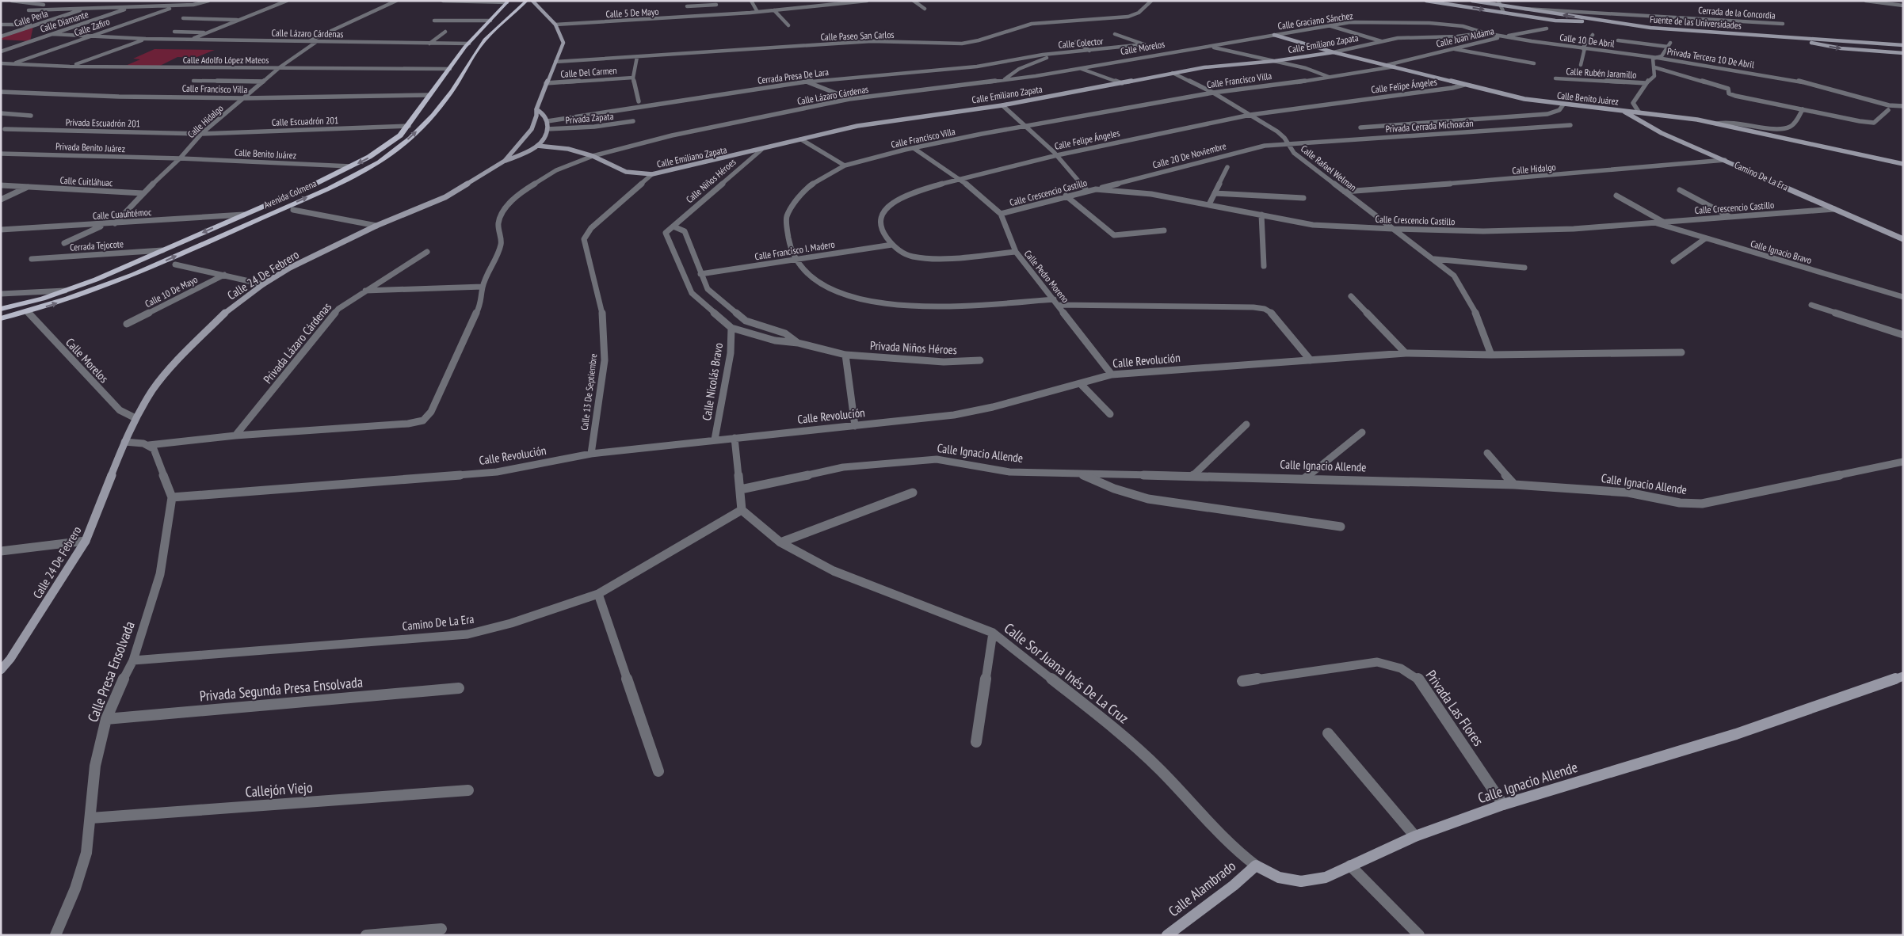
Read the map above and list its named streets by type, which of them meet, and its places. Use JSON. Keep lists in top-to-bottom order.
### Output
{
  "streets": {
    "main road": ["Avenida Colmena"],
    "street": [
      "Calle 5 De Mayo",
      "Cerrada de la Concordia",
      "Calle Perla",
      "Calle Graciano Sánchez",
      "Calle Diamante",
      "Fuente de las Universidades",
      "Calle Zafiro",
      "Calle Lázaro Cárdenas",
      "Calle Paseo San Carlos",
      "Calle Juan Aldama",
      "Calle 10 De Abril",
      "Calle Colector",
      "Calle Emiliano Zapata",
      "Calle Morelos",
      "Privada Tercera 10 De Abril",
      "Calle Adolfo López Mateos",
      "Calle Del Carmen",
      "Calle Rubén Jaramillo",
      "Cerrada Presa De Lara",
      "Calle Francisco Villa",
      "Calle Felipe Ángeles",
      "Calle Benito Juárez",
      "Privada Zapata",
      "Calle Hidalgo",
      "Calle Escuadrón 201",
      "Privada Escuadrón 201",
      "Privada Cerrada Michoacán",
      "Privada Benito Juárez",
      "Calle 20 De Noviembre",
      "Calle Rafael Welman",
      "Camino De La Era",
      "Calle Niños Héroes",
      "Calle Cuitláhuac",
      "Calle Crescencio Castillo",
      "Calle Cuauhtémoc",
      "Cerrada Tejocote",
      "Calle Francisco I. Madero",
      "Calle Ignacio Bravo",
      "Calle 24 De Febrero",
      "Calle Pedro Moreno",
      "Calle 10 De Mayo",
      "Privada Lázaro Cárdenas",
      "Privada Niños Héroes",
      "Calle Revolución",
      "Calle Nicolás Bravo",
      "Calle 13 De Septiembre",
      "Calle Ignacio Allende",
      "Calle Presa Ensolvada",
      "Calle Sor Juana Inés De La Cruz",
      "Privada Segunda Presa Ensolvada",
      "Privada Las Flores",
      "Callejón Viejo",
      "Calle Alambrado"
    ]
  },
  "crossings": [
    ["Calle 5 De Mayo", "Calle 24 De Febrero"],
    ["Calle Graciano Sánchez", "Calle 10 De Abril"],
    ["Calle Graciano Sánchez", "Calle Morelos"],
    ["Calle Graciano Sánchez", "Calle Benito Juárez"],
    ["Calle Diamante", "Calle Lázaro Cárdenas"],
    ["Calle Zafiro", "Calle Lázaro Cárdenas"],
    ["Calle Zafiro", "Calle Adolfo López Mateos"],
    ["Calle Lázaro Cárdenas", "Calle Emiliano Zapata"],
    ["Calle Lázaro Cárdenas", "Calle Morelos"],
    ["Calle Lázaro Cárdenas", "Calle Hidalgo"],
    ["Calle Lázaro Cárdenas", "Avenida Colmena"],
    ["Calle Paseo San Carlos", "Calle 24 De Febrero"],
    ["Calle Juan Aldama", "Calle 10 De Abril"],
    ["Calle Juan Aldama", "Calle Benito Juárez"],
    ["Calle 10 De Abril", "Calle Emiliano Zapata"],
    ["Calle 10 De Abril", "Privada Tercera 10 De Abril"],
    ["Calle Colector", "Cerrada Presa De Lara"],
    ["Calle Emiliano Zapata", "Calle Benito Juárez"],
    ["Calle Emiliano Zapata", "Calle Rafael Welman"],
    ["Calle Emiliano Zapata", "Calle Niños Héroes"],
    ["Calle Emiliano Zapata", "Calle 13 De Septiembre"],
    ["Calle Morelos", "Avenida Colmena"],
    ["Calle Morelos", "Calle 24 De Febrero"],
    ["Calle Adolfo López Mateos", "Calle Hidalgo"],
    ["Calle Adolfo López Mateos", "Avenida Colmena"],
    ["Calle Del Carmen", "Calle 24 De Febrero"],
    ["Calle Francisco Villa", "Calle Benito Juárez"],
    ["Calle Francisco Villa", "Calle Hidalgo"],
    ["Calle Francisco Villa", "Calle Rafael Welman"],
    ["Calle Francisco Villa", "Avenida Colmena"],
    ["Calle Francisco Villa", "Calle Francisco I. Madero"],
    ["Calle Francisco Villa", "Calle Pedro Moreno"],
    ["Calle Felipe Ángeles", "Calle Benito Juárez"],
    ["Calle Felipe Ángeles", "Calle Rafael Welman"],
    ["Calle Felipe Ángeles", "Calle Francisco I. Madero"],
    ["Calle Felipe Ángeles", "Calle Pedro Moreno"],
    ["Calle Benito Juárez", "Calle Hidalgo"],
    ["Calle Benito Juárez", "Privada Benito Juárez"],
    ["Calle Benito Juárez", "Camino De La Era"],
    ["Calle Benito Juárez", "Avenida Colmena"],
    ["Calle Hidalgo", "Calle Escuadrón 201"],
    ["Calle Hidalgo", "Privada Escuadrón 201"],
    ["Calle Hidalgo", "Privada Benito Juárez"],
    ["Calle Hidalgo", "Calle Rafael Welman"],
    ["Calle Hidalgo", "Camino De La Era"],
    ["Calle Hidalgo", "Calle Cuitláhuac"],
    ["Calle Hidalgo", "Calle Cuauhtémoc"],
    ["Calle Escuadrón 201", "Privada Escuadrón 201"],
    ["Calle Escuadrón 201", "Avenida Colmena"],
    ["Privada Cerrada Michoacán", "Calle 20 De Noviembre"],
    ["Privada Cerrada Michoacán", "Calle Rafael Welman"],
    ["Calle 20 De Noviembre", "Calle Rafael Welman"],
    ["Calle 20 De Noviembre", "Calle Crescencio Castillo"],
    ["Calle Rafael Welman", "Calle Crescencio Castillo"],
    ["Calle Rafael Welman", "Calle Revolución"],
    ["Camino De La Era", "Calle Crescencio Castillo"],
    ["Camino De La Era", "Calle Presa Ensolvada"],
    ["Camino De La Era", "Calle Sor Juana Inés De La Cruz"],
    ["Calle Crescencio Castillo", "Calle Ignacio Bravo"],
    ["Calle Crescencio Castillo", "Calle Pedro Moreno"],
    ["Avenida Colmena", "Calle Cuauhtémoc"],
    ["Avenida Colmena", "Cerrada Tejocote"],
    ["Calle 24 De Febrero", "Calle 10 De Mayo"],
    ["Calle Pedro Moreno", "Calle Revolución"],
    ["Calle Revolución", "Calle Nicolás Bravo"],
    ["Calle Revolución", "Calle 13 De Septiembre"],
    ["Calle Revolución", "Calle Presa Ensolvada"],
    ["Calle Ignacio Allende", "Calle Sor Juana Inés De La Cruz"],
    ["Calle Ignacio Allende", "Privada Las Flores"],
    ["Calle Ignacio Allende", "Calle Alambrado"],
    ["Calle Presa Ensolvada", "Privada Segunda Presa Ensolvada"],
    ["Calle Presa Ensolvada", "Callejón Viejo"],
    ["Calle Sor Juana Inés De La Cruz", "Calle Alambrado"]
  ]
}
